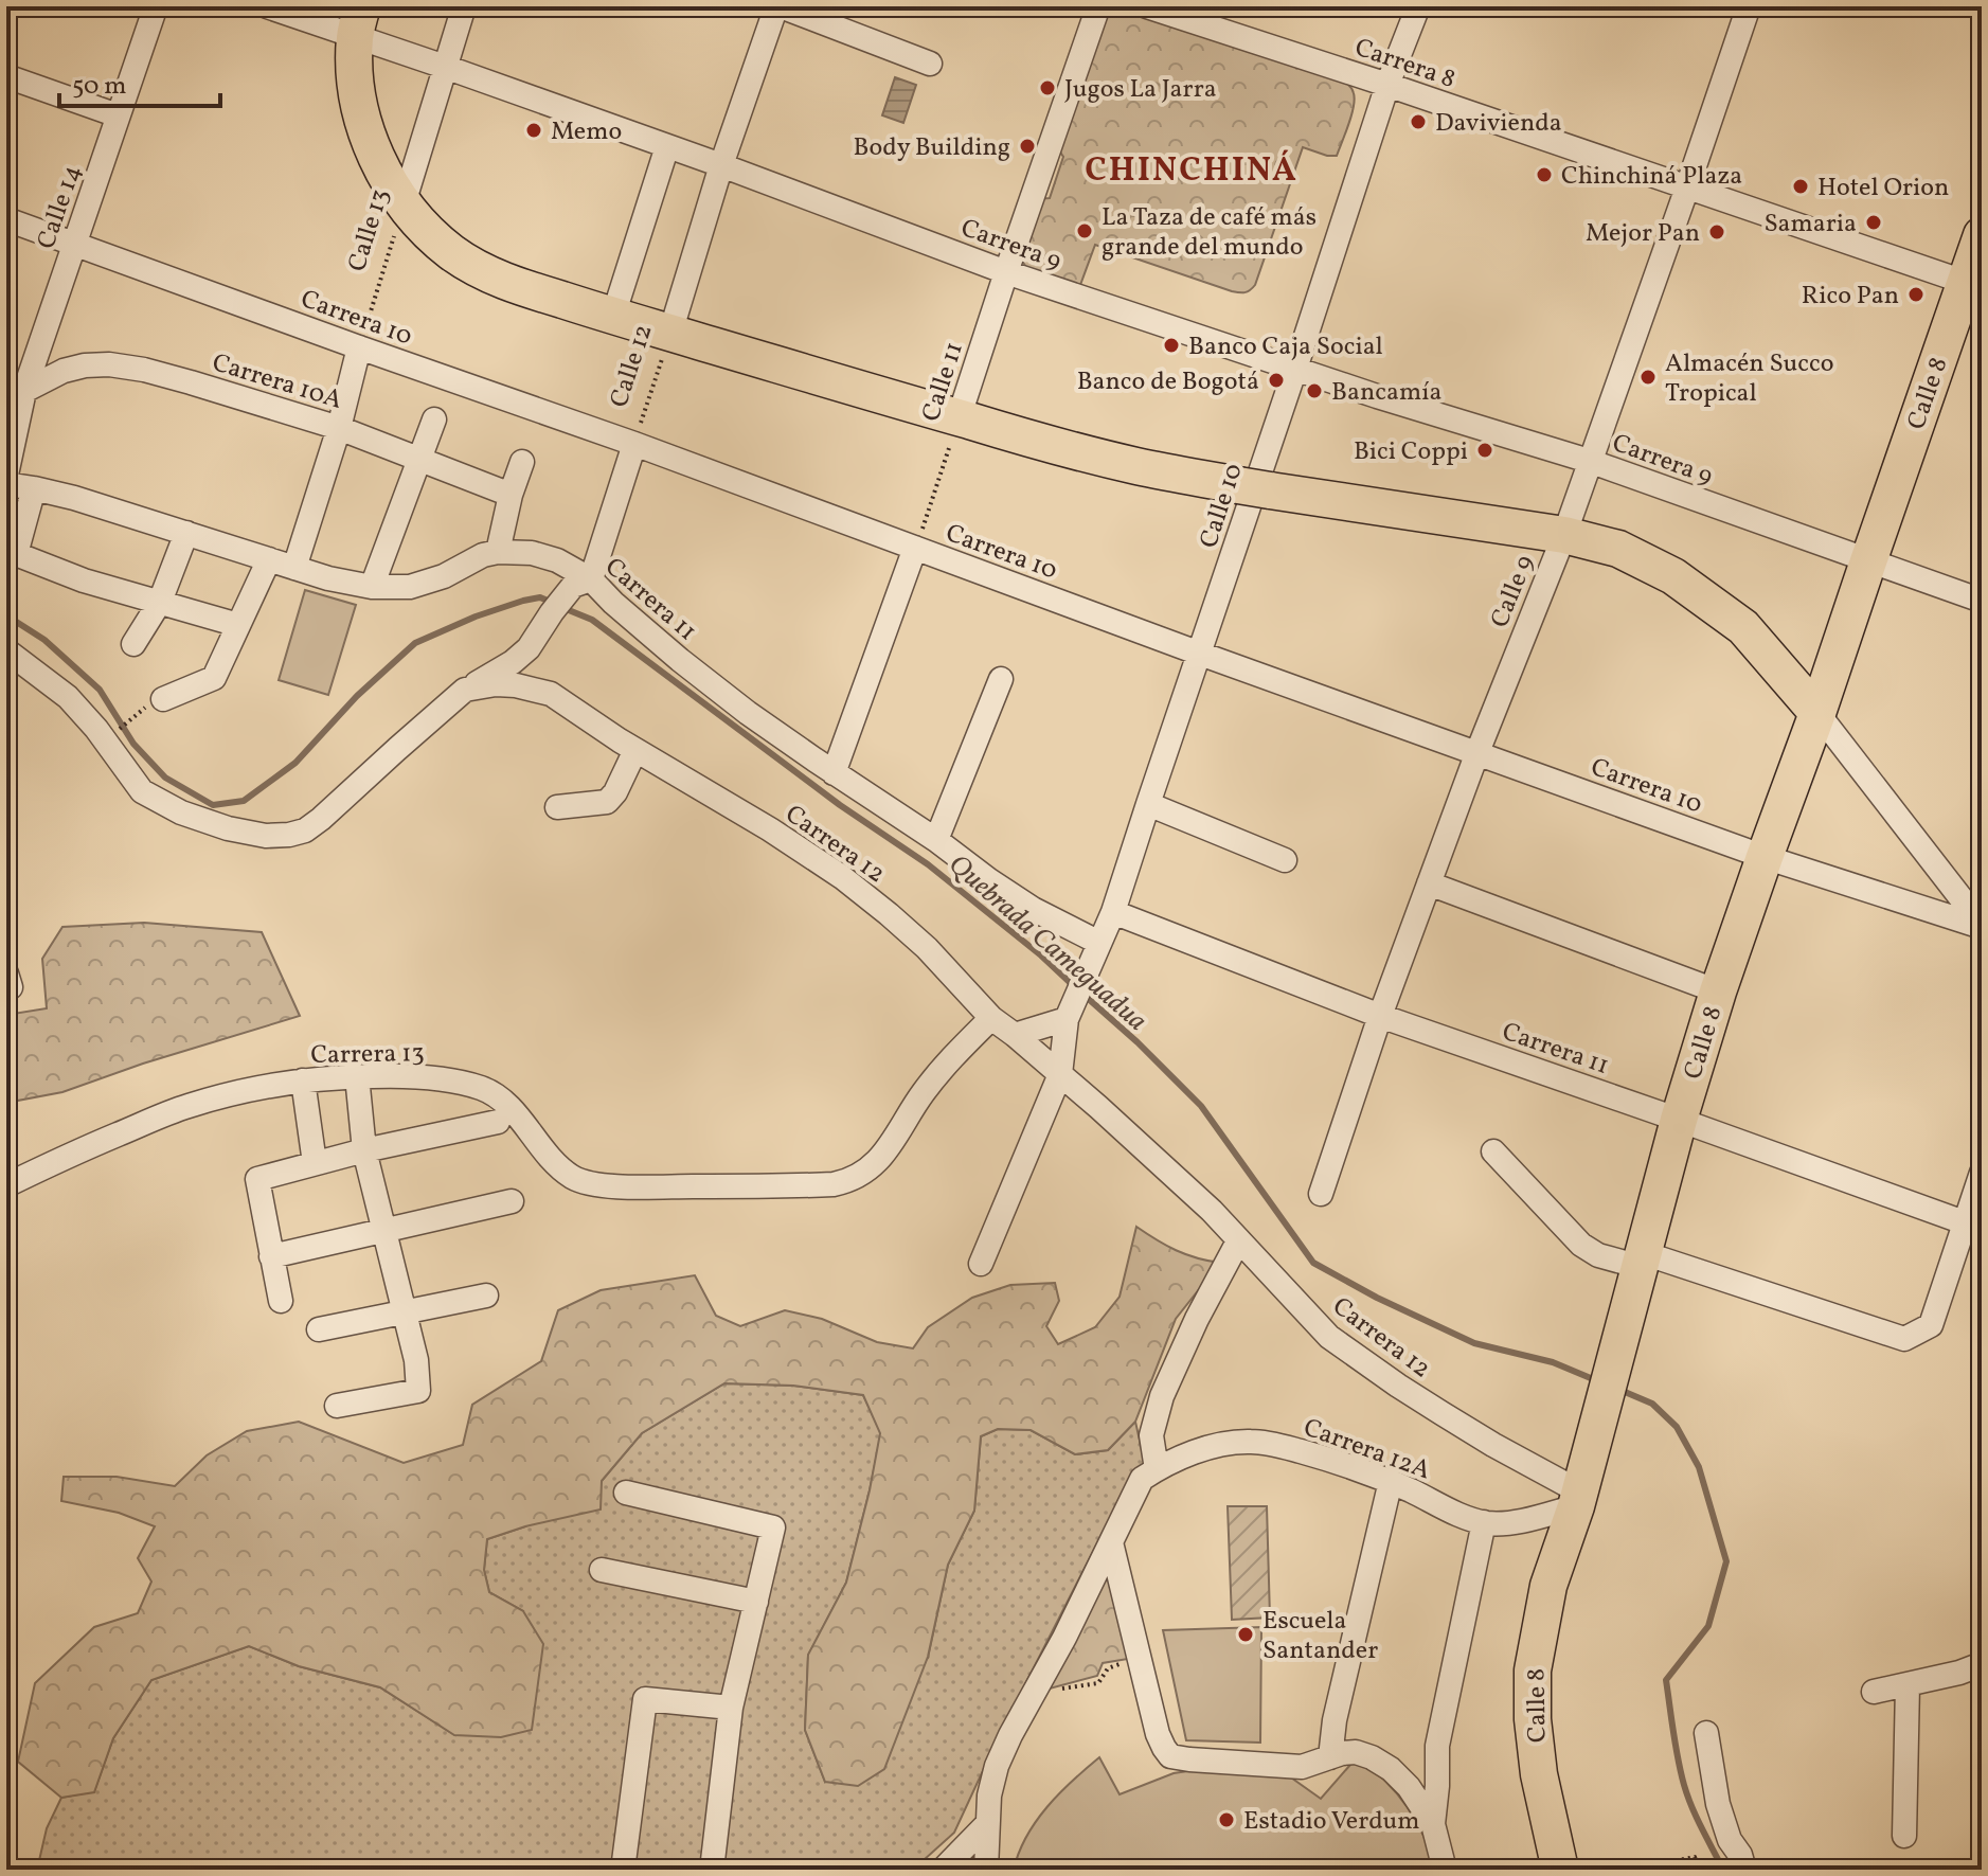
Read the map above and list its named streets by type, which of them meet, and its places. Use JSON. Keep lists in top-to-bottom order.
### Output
{
  "streets": {
    "main road": ["Calle 8"],
    "street": [
      "Carrera 8",
      "Calle 14",
      "Calle 13",
      "Carrera 9",
      "Carrera 10",
      "Calle 12",
      "Carrera 10A",
      "Calle 11",
      "Calle 10",
      "Calle 9",
      "Carrera 11",
      "Carrera 12",
      "Carrera 13",
      "Carrera 12A"
    ]
  },
  "crossings": [
    ["Carrera 8", "Calle 8"],
    ["Carrera 8", "Calle 10"],
    ["Carrera 8", "Calle 9"],
    ["Calle 14", "Carrera 10"],
    ["Calle 14", "Carrera 10A"],
    ["Calle 13", "Carrera 9"],
    ["Calle 13", "Carrera 10"],
    ["Carrera 9", "Calle 12"],
    ["Carrera 9", "Calle 11"],
    ["Carrera 9", "Calle 8"],
    ["Carrera 9", "Calle 10"],
    ["Carrera 9", "Calle 9"],
    ["Carrera 10", "Calle 12"],
    ["Carrera 10", "Calle 11"],
    ["Carrera 10", "Calle 8"],
    ["Carrera 10", "Calle 10"],
    ["Carrera 10", "Calle 9"],
    ["Calle 12", "Carrera 11"],
    ["Calle 12", "Carrera 12"],
    ["Calle 8", "Carrera 11"],
    ["Calle 8", "Carrera 12"],
    ["Calle 8", "Carrera 12A"],
    ["Calle 10", "Carrera 11"],
    ["Calle 10", "Carrera 12"],
    ["Calle 9", "Carrera 11"],
    ["Carrera 12", "Carrera 13"],
    ["Carrera 12", "Carrera 12A"]
  ],
  "districts": ["CHINCHINÁ"],
  "water": ["Quebrada Cameguadua"],
  "places": [
    "Jugos La Jarra",
    "Davivienda",
    "Memo",
    "Body Building",
    "Chinchiná Plaza",
    "Hotel Orion",
    "Samaria",
    "La Taza de café más grande del mundo",
    "Mejor Pan",
    "Rico Pan",
    "Banco Caja Social",
    "Almacén Succo Tropical",
    "Banco de Bogotá",
    "Bancamía",
    "Bici Coppi",
    "Escuela Santander",
    "Estadio Verdum"
  ],
  "scale_bar": "50 m"
}
